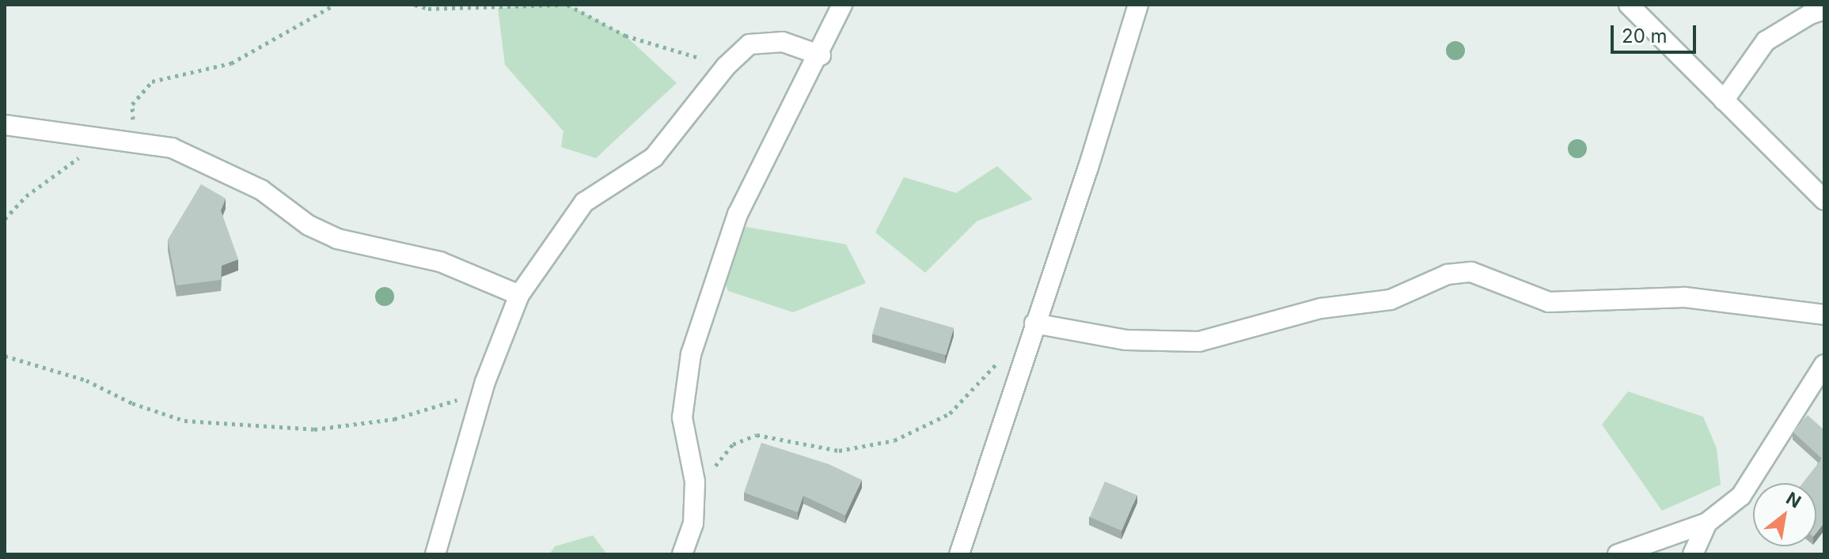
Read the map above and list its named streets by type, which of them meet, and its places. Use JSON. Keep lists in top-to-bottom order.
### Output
{
  "scale_bar": "20 m",
  "north": "top right"
}
